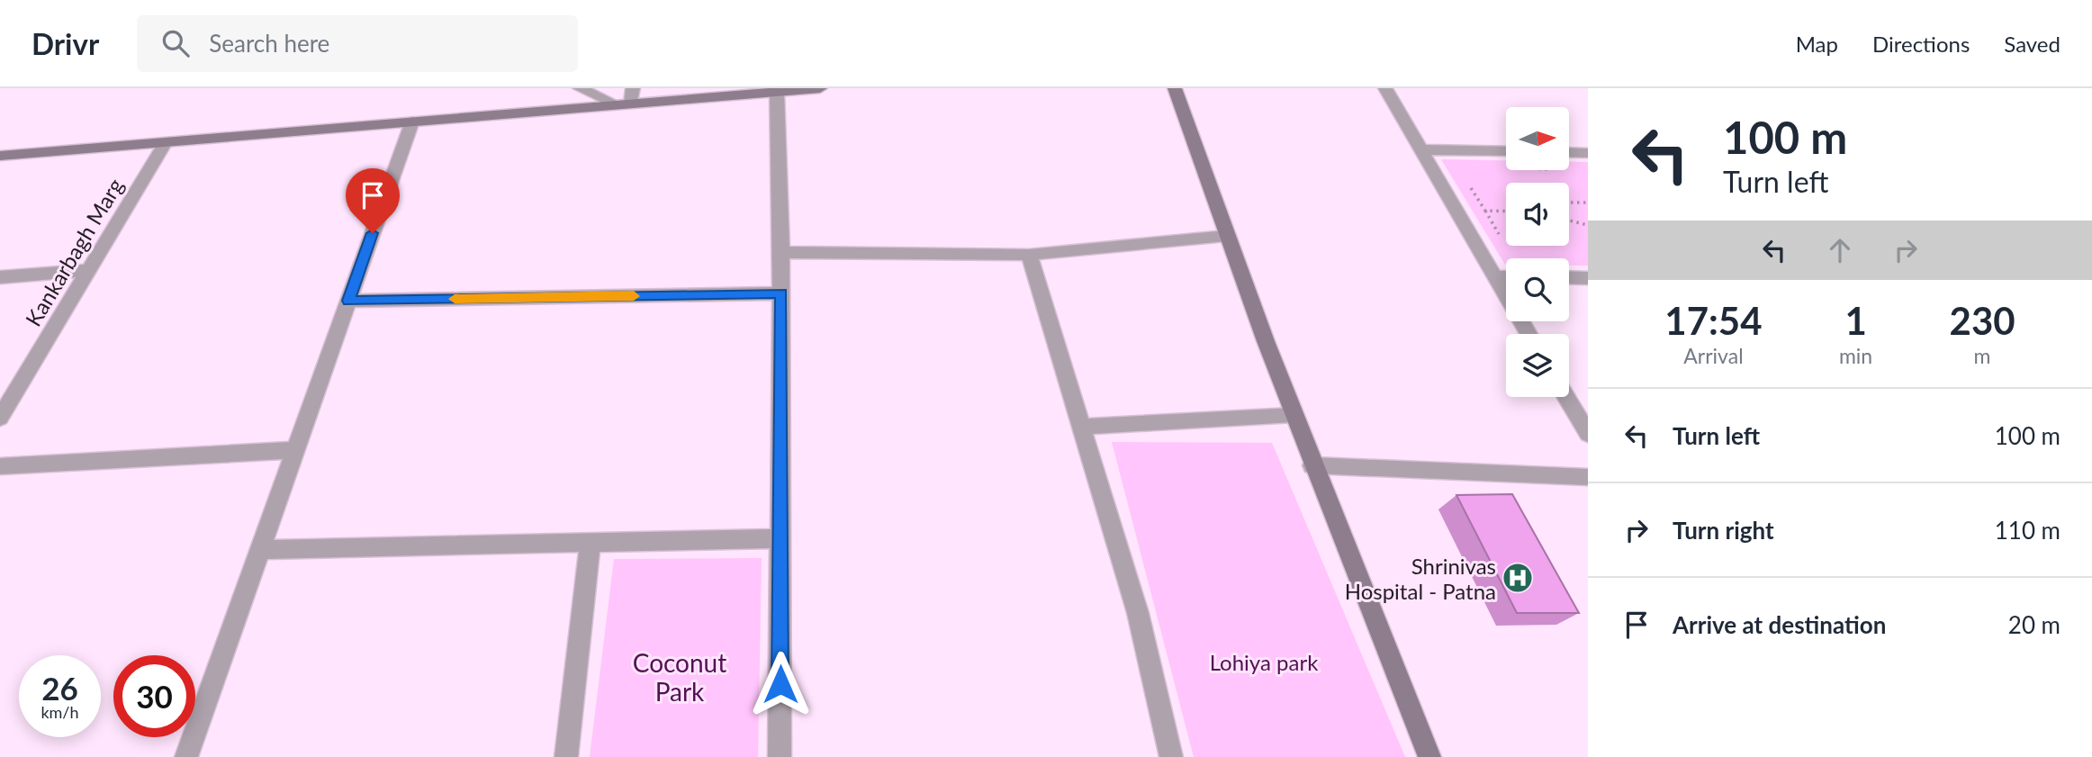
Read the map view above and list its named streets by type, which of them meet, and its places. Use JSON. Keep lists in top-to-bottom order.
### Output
{
  "streets": {
    "street": ["Kankarbagh Marg"]
  },
  "parks": ["Lohiya park", "Coconut Park"],
  "places": {
    "hospital": ["Shrinivas Hospital - Patna"]
  },
  "north": "right",
  "page": {
    "header": "Drivr",
    "search": "Search here",
    "nav": ["Map", "Directions", "Saved"],
    "turn": ["100 m", "Turn left"],
    "eta": [
      "17:54",
      "Arrival",
      "1",
      "min",
      "230",
      "m"
    ],
    "list": [
      {
        "name": "Turn left",
        "value": "100 m"
      },
      {
        "name": "Turn right",
        "value": "110 m"
      },
      {
        "name": "Arrive at destination",
        "value": "20 m"
      }
    ],
    "speed": "26 km/h",
    "limit": "30"
  }
}
